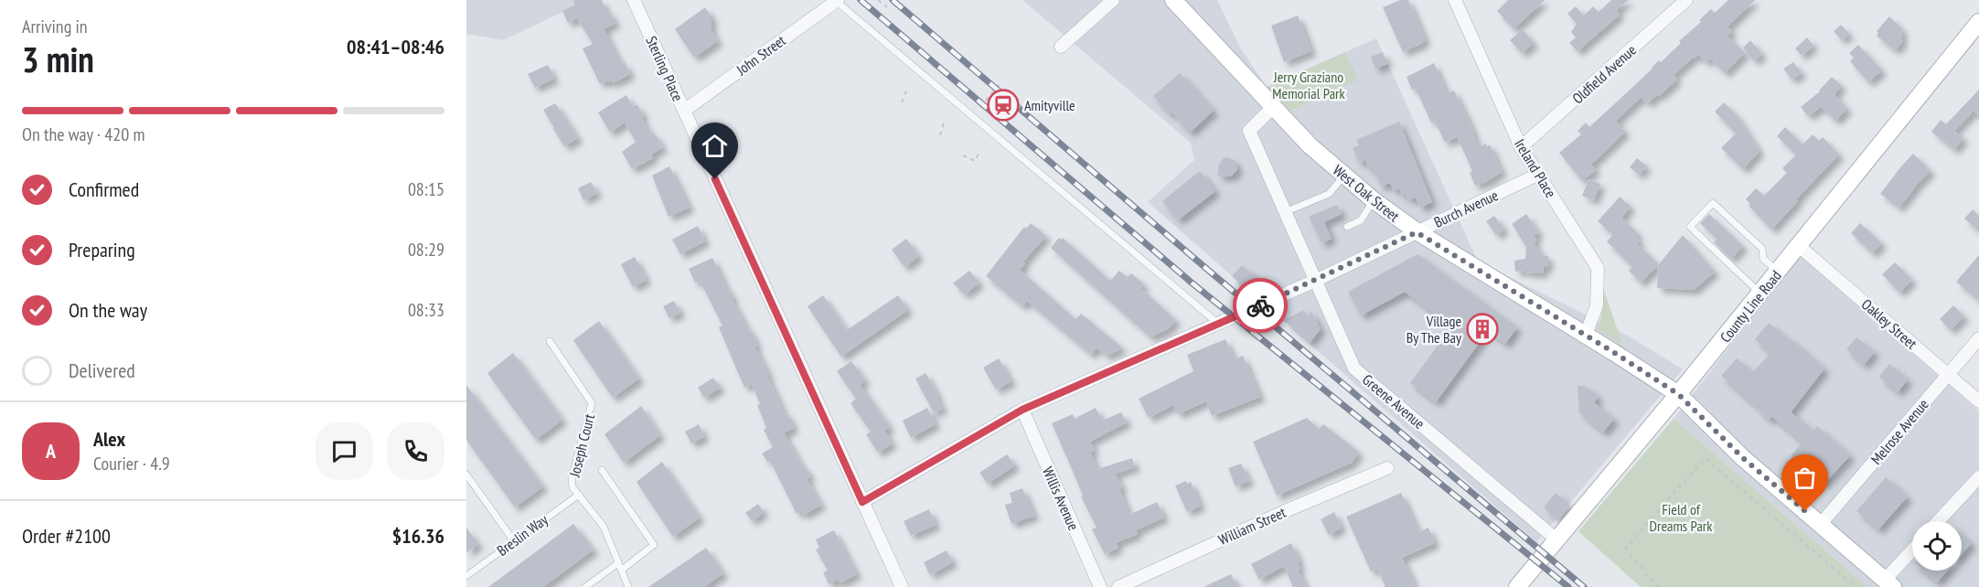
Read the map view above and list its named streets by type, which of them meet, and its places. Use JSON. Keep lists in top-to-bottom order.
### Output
{
  "streets": {
    "main road": ["West Oak Street", "County Line Road"],
    "street": [
      "John Street",
      "Sterling Place",
      "Oldfield Avenue",
      "Ireland Place",
      "Burch Avenue",
      "Oakley Street",
      "Greene Avenue",
      "Melrose Avenue",
      "Willis Avenue",
      "William Street"
    ],
    "lane": ["Joseph Court", "Breslin Way"]
  },
  "crossings": [
    ["John Street", "Sterling Place"],
    ["Sterling Place", "Burch Avenue"],
    ["Oldfield Avenue", "Ireland Place"],
    ["Ireland Place", "West Oak Street"],
    ["Ireland Place", "Burch Avenue"],
    ["West Oak Street", "Burch Avenue"],
    ["West Oak Street", "County Line Road"],
    ["West Oak Street", "Greene Avenue"],
    ["West Oak Street", "Melrose Avenue"],
    ["Burch Avenue", "Greene Avenue"],
    ["Burch Avenue", "Willis Avenue"],
    ["County Line Road", "Oakley Street"],
    ["County Line Road", "Greene Avenue"],
    ["Oakley Street", "Melrose Avenue"],
    ["Joseph Court", "Breslin Way"]
  ],
  "parks": ["Jerry Graziano Memorial Park", "Field of Dreams Park"],
  "places": {
    "station": ["Amityville"],
    "building": ["Village By The Bay"]
  },
  "page": {
    "heading": ["3 min", "Arriving in", "08:41–08:46"],
    "panel": [
      "Alex",
      "Courier · 4.9",
      "Order #2100",
      "$16.36"
    ],
    "bar": "On the way · 420 m",
    "list": [
      ["Confirmed", "08:15"],
      ["Preparing", "08:29"],
      ["On the way", "08:33"],
      "Delivered"
    ],
    "round": "A"
  }
}
